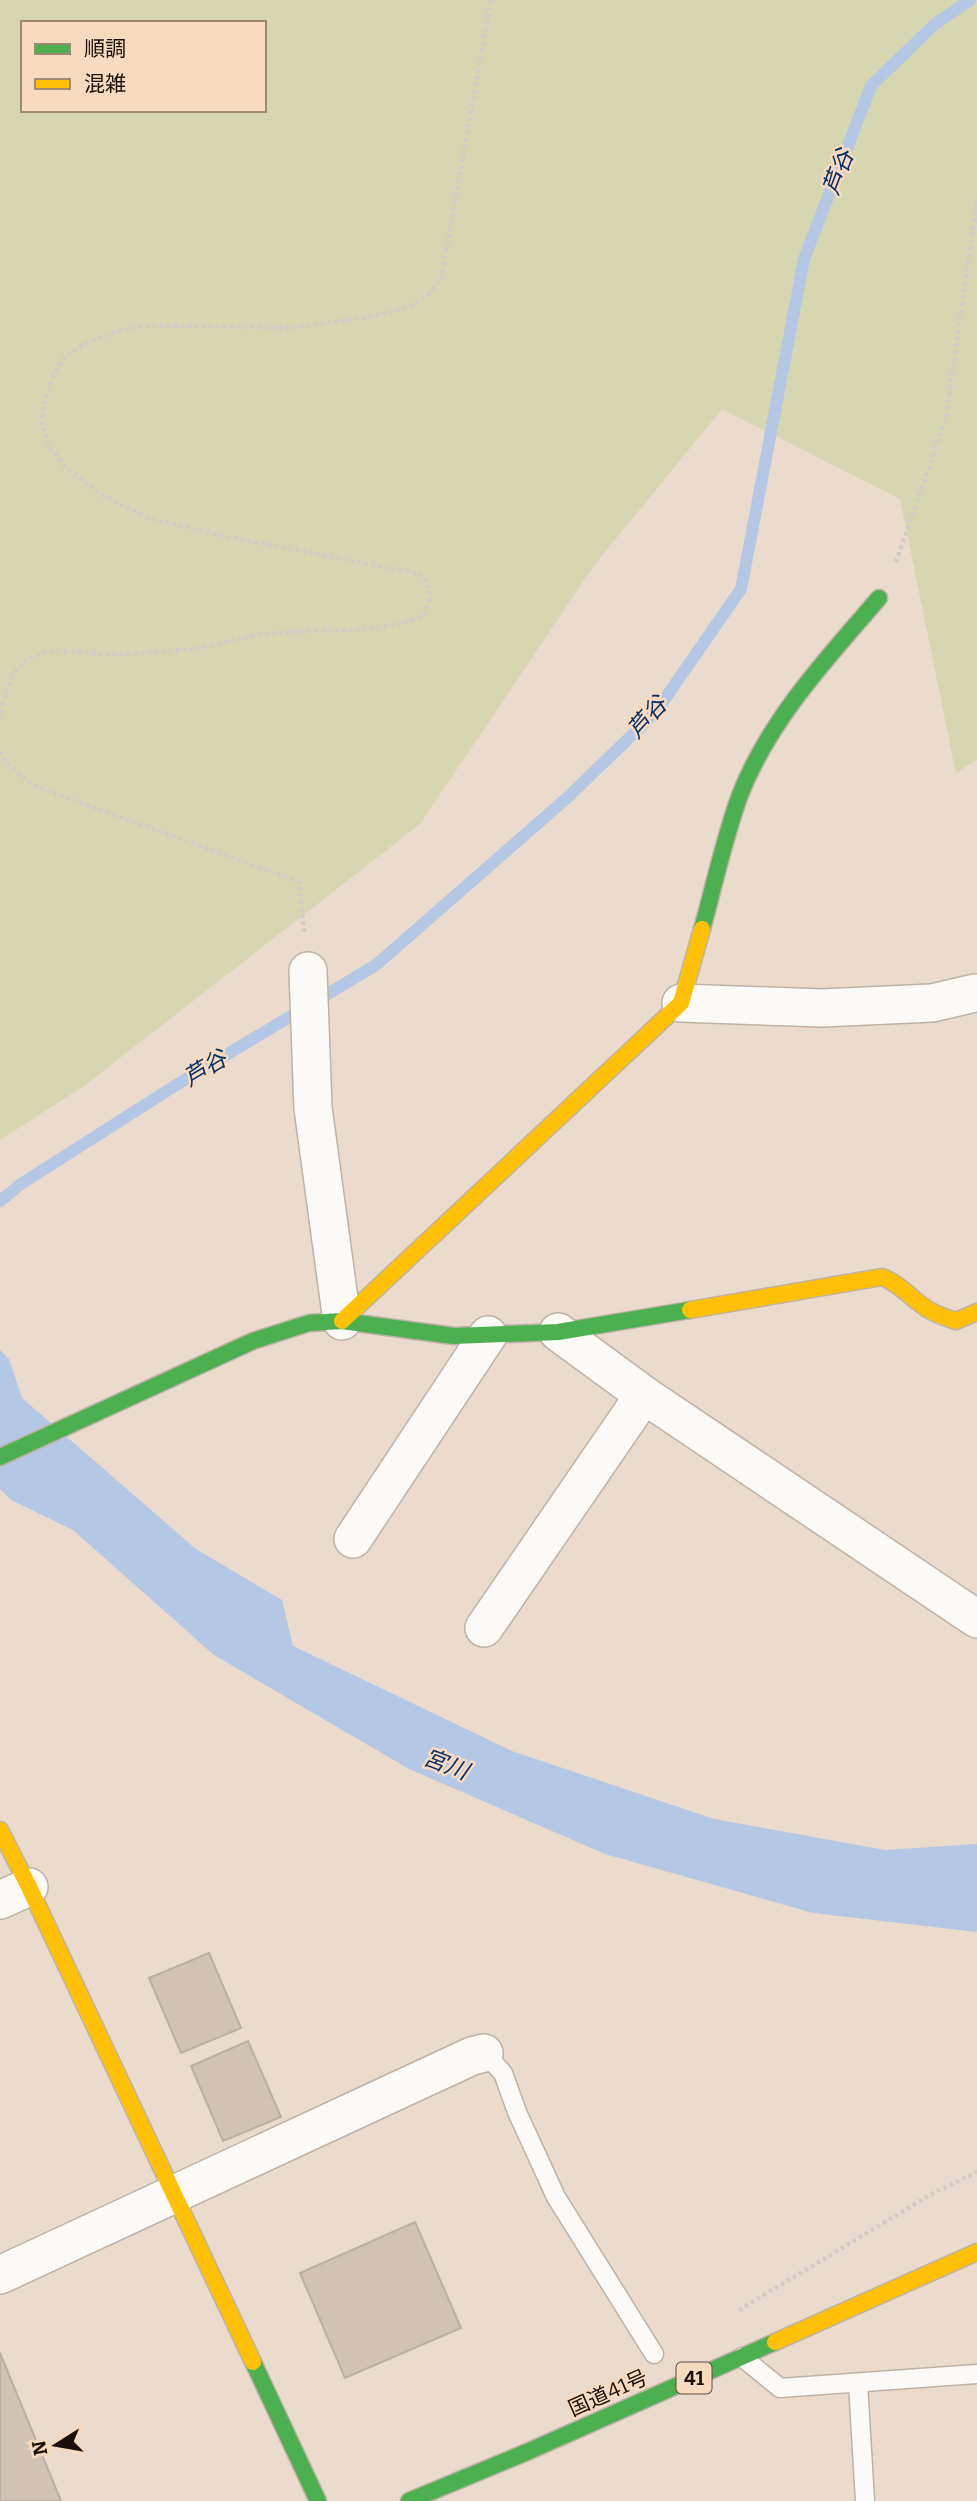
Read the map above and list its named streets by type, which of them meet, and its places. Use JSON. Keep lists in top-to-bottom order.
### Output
{
  "streets": {
    "main road": ["41", "国道41号"]
  },
  "water": ["芦谷", "宮川"],
  "legend": ["順調", "混雑"],
  "north": "left"
}
